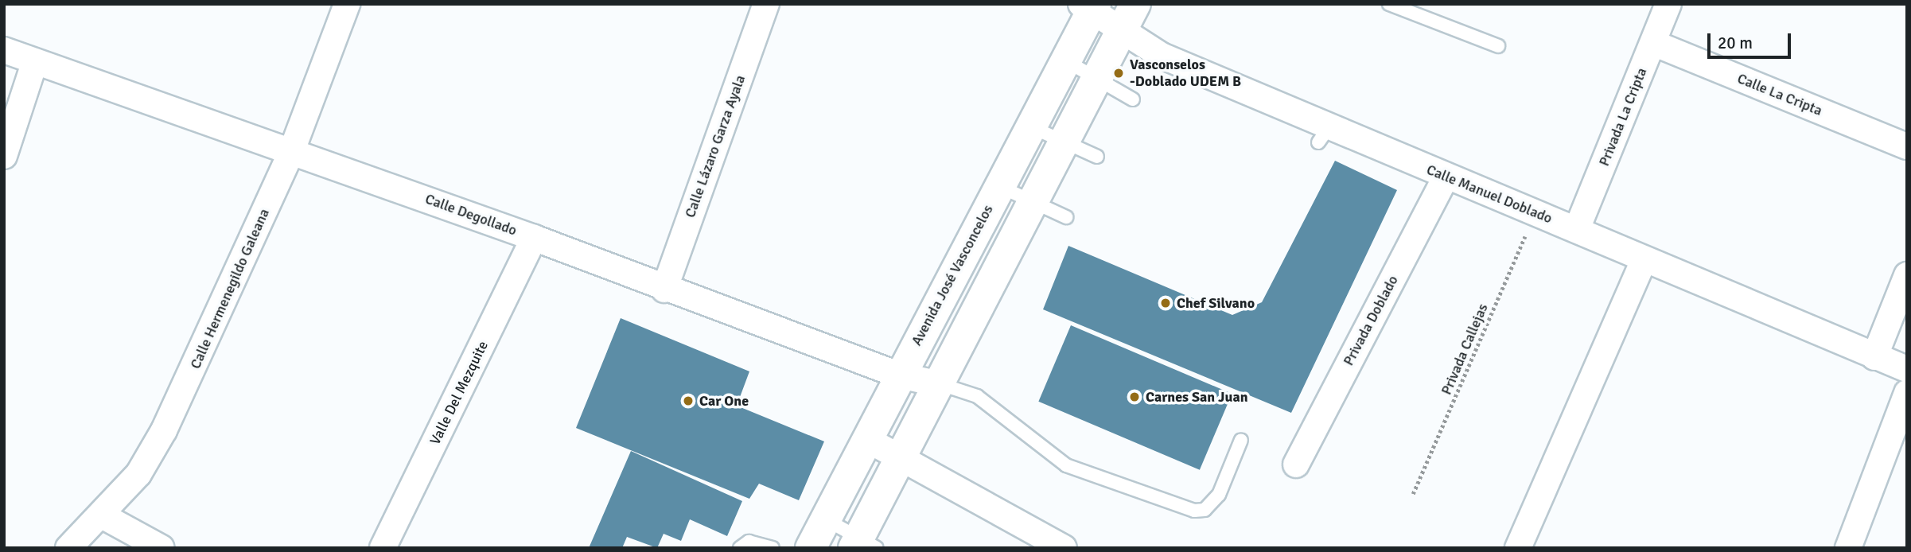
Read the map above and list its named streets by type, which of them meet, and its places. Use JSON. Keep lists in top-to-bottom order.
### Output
{
  "streets": {
    "main road": ["Avenida José Vasconcelos"],
    "street": [
      "Calle La Cripta",
      "Privada La Cripta",
      "Calle Lázaro Garza Ayala",
      "Calle Manuel Doblado",
      "Calle Degollado",
      "Calle Hermenegildo Galeana",
      "Privada Doblado",
      "Valle Del Mezquite"
    ],
    "path": ["Privada Callejas"]
  },
  "crossings": [
    ["Calle La Cripta", "Privada La Cripta"],
    ["Privada La Cripta", "Calle Manuel Doblado"],
    ["Calle Lázaro Garza Ayala", "Calle Degollado"],
    ["Calle Manuel Doblado", "Avenida José Vasconcelos"],
    ["Calle Manuel Doblado", "Privada Doblado"],
    ["Calle Manuel Doblado", "Privada Callejas"],
    ["Calle Degollado", "Avenida José Vasconcelos"],
    ["Calle Degollado", "Calle Hermenegildo Galeana"],
    ["Calle Degollado", "Valle Del Mezquite"]
  ],
  "places": [
    "Vasconselos -Doblado UDEM B",
    "Chef Silvano",
    "Carnes San Juan",
    "Car One"
  ],
  "scale_bar": "20 m"
}
